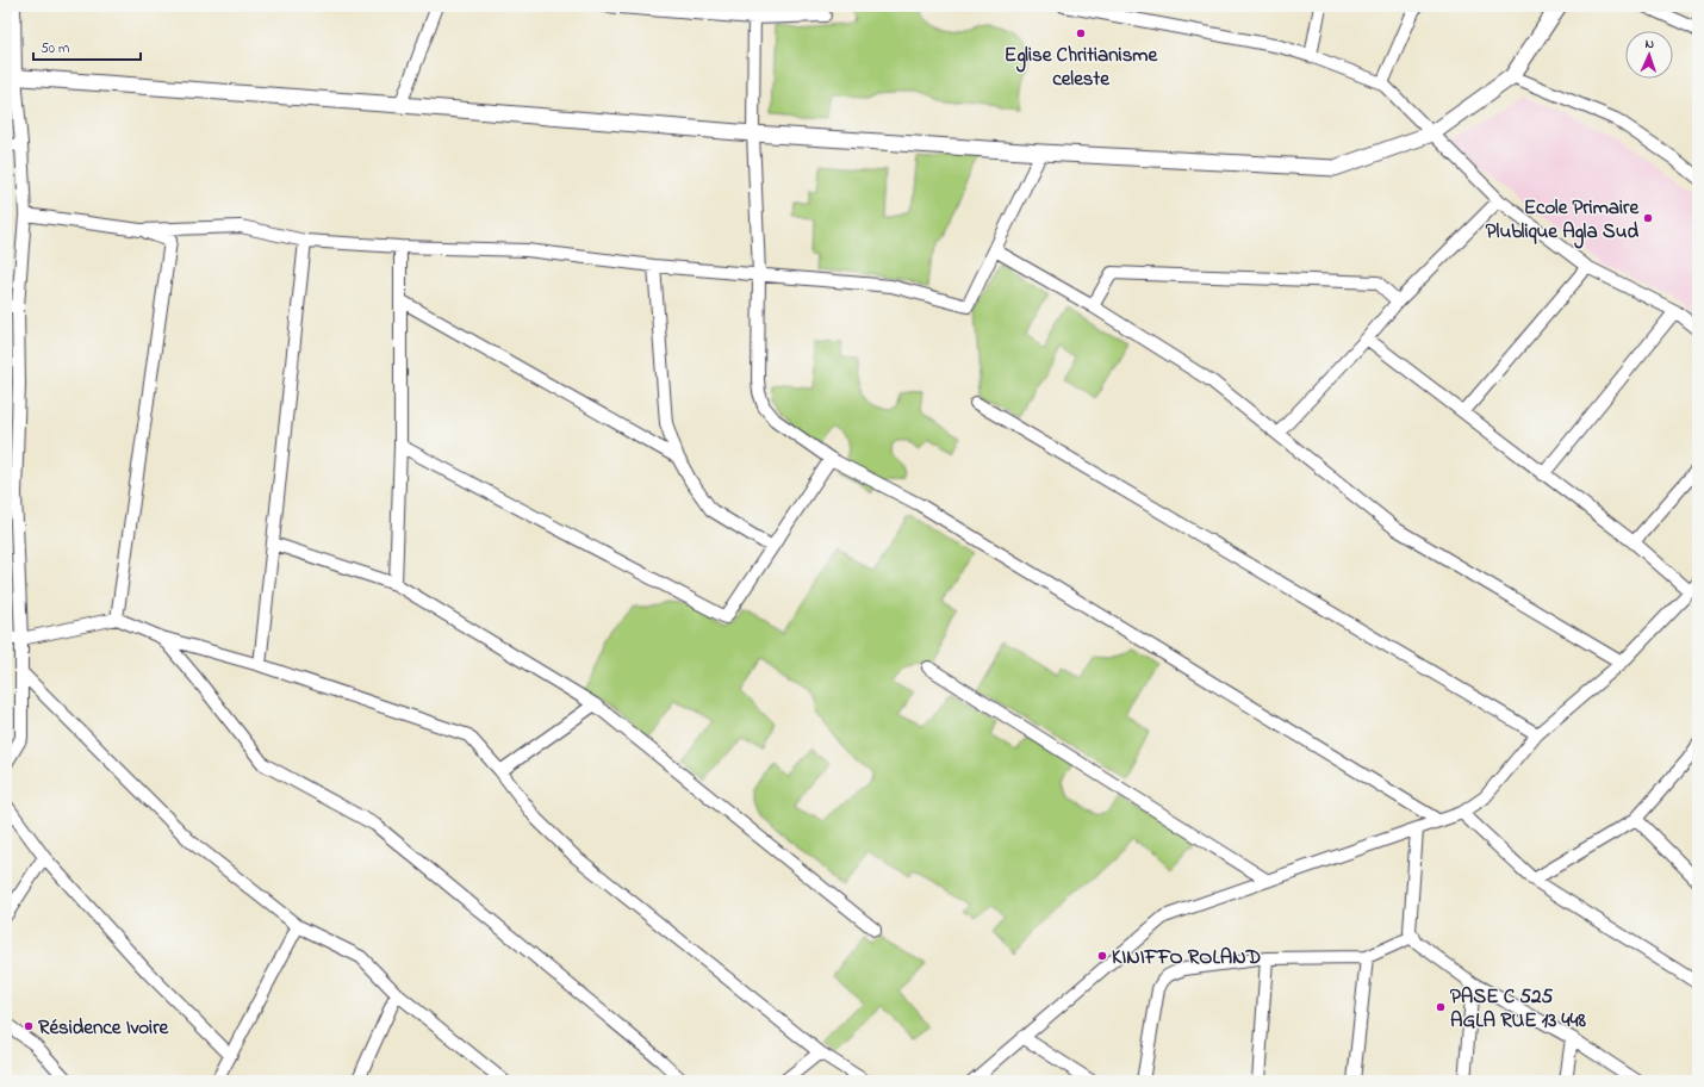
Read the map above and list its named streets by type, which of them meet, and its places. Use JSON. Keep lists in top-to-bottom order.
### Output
{
  "places": [
    "Eglise Chritianisme celeste",
    "Ecole Primaire Plublique Agla Sud",
    "KINIFFO ROLAND",
    "PASE C 525 AGLA RUE 13 448",
    "Résidence Ivoire"
  ],
  "scale_bar": "50 m",
  "north": "top"
}
